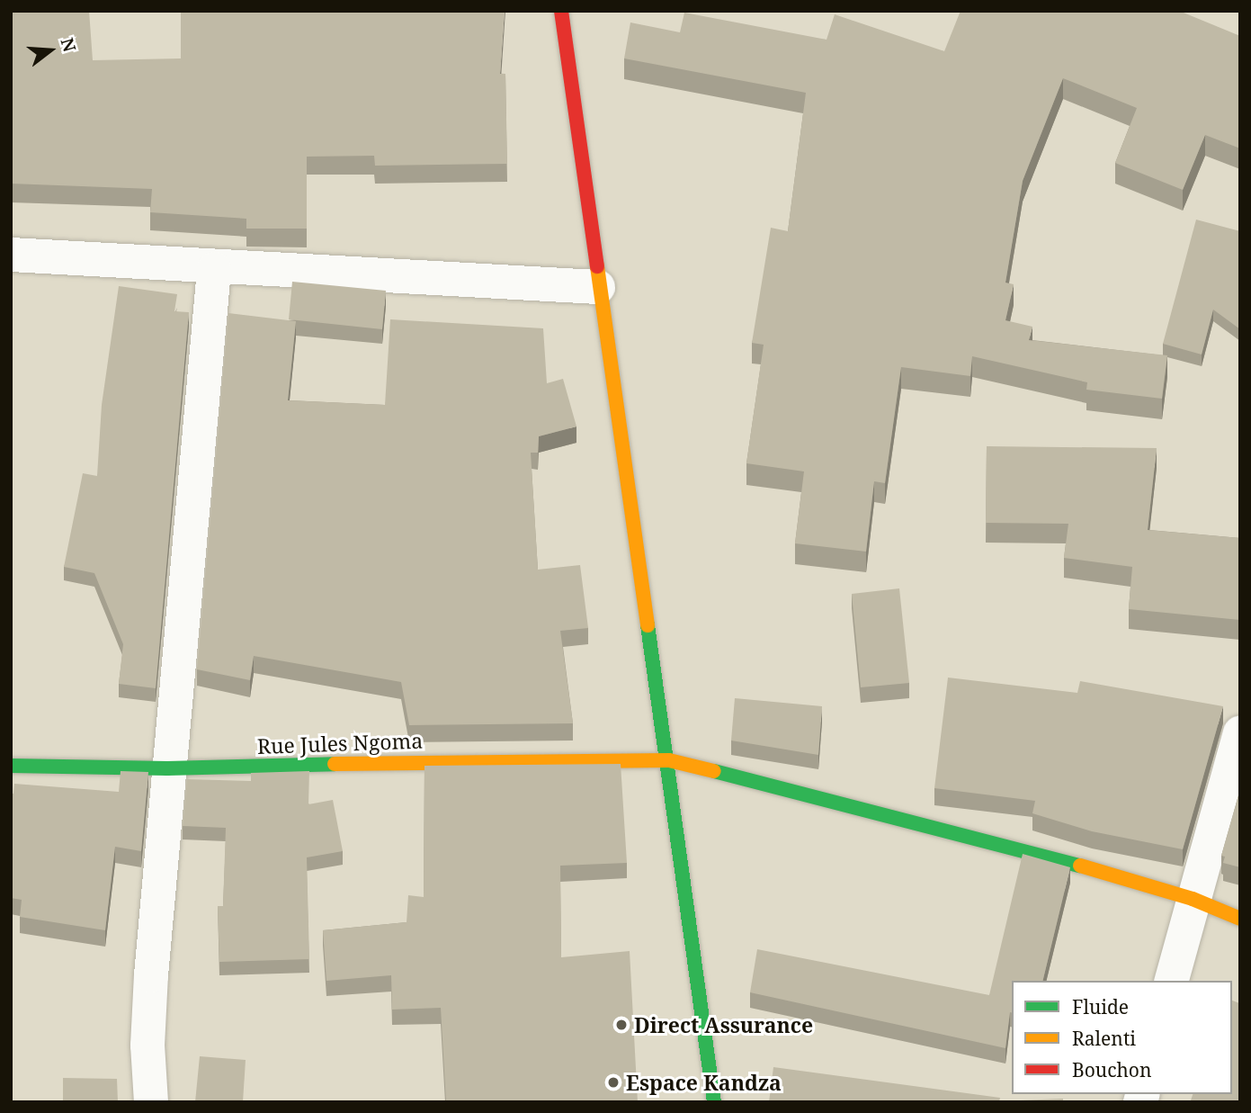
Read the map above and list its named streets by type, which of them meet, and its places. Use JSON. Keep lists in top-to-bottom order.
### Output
{
  "streets": {
    "main road": ["Rue Jules Ngoma"]
  },
  "places": ["Direct Assurance", "Espace Kandza"],
  "legend": ["Fluide", "Ralenti", "Bouchon"],
  "north": "right"
}
